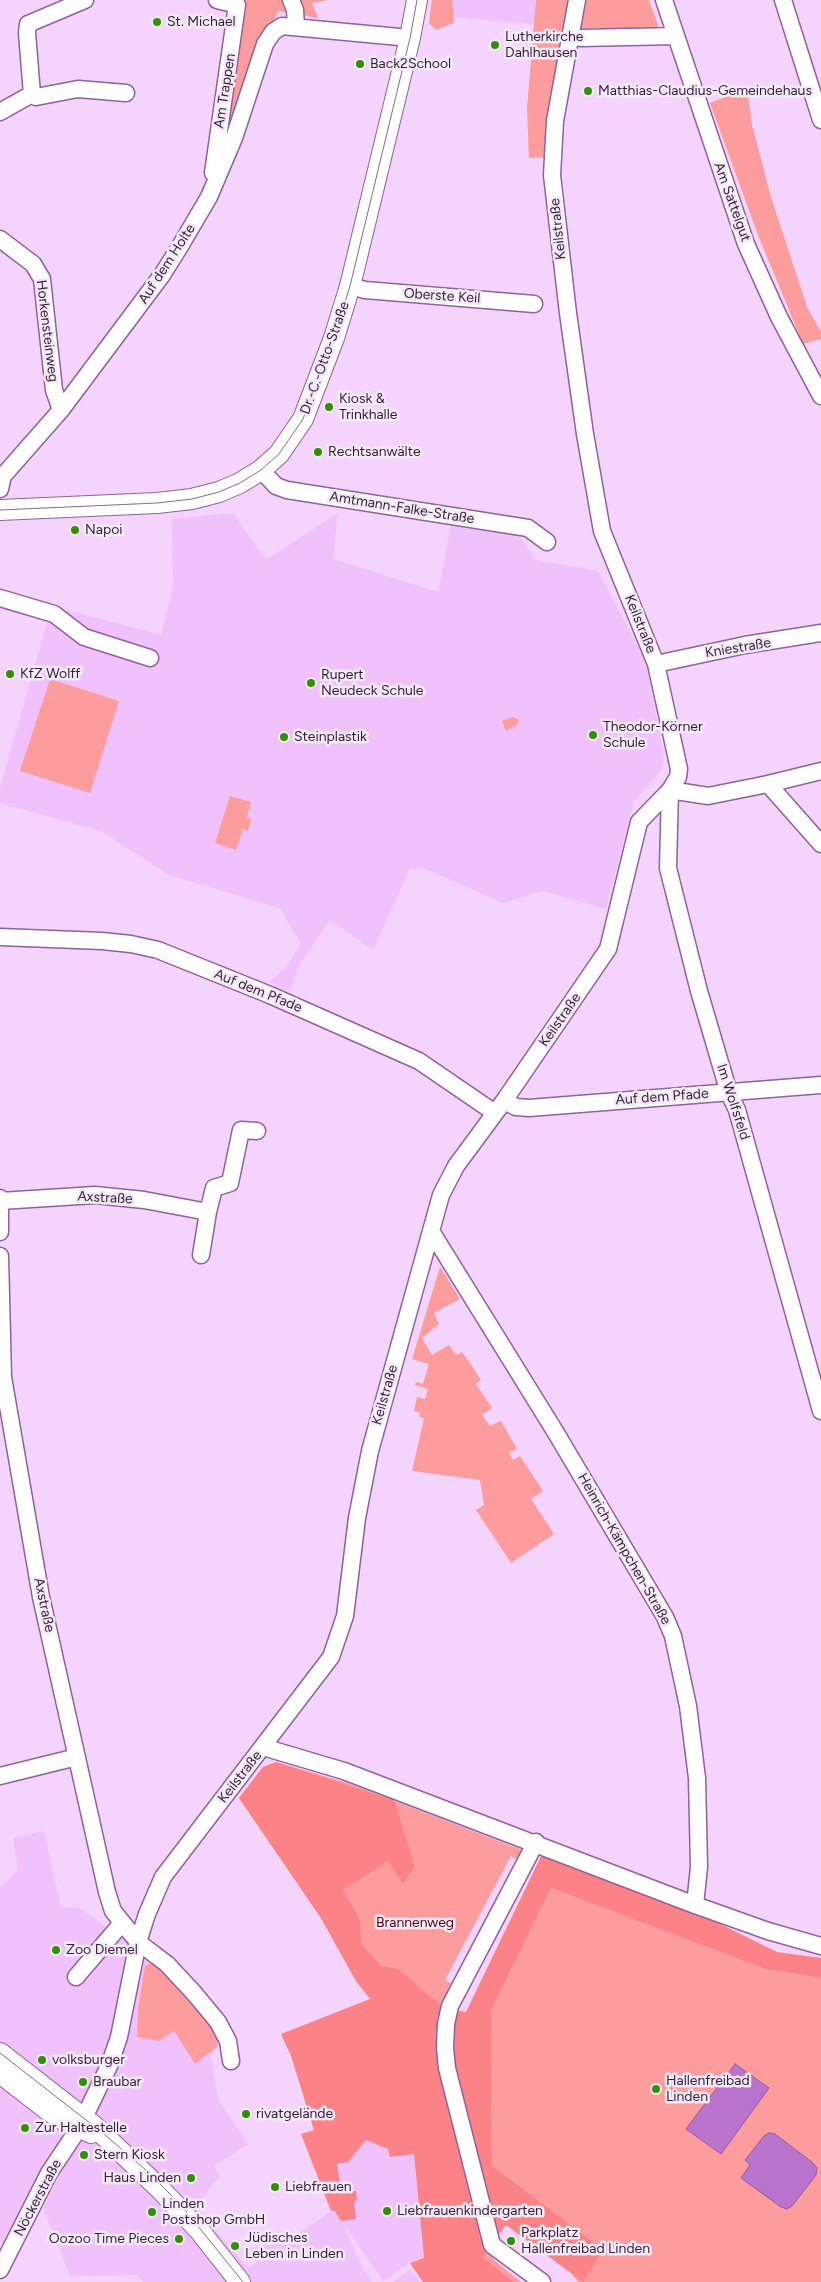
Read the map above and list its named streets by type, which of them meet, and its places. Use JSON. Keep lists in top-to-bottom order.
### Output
{
  "streets": {
    "street": [
      "Am Trappen",
      "Am Sattelgut",
      "Keilstraße",
      "Auf dem Holte",
      "Oberste Keil",
      "Horkensteinweg",
      "Dr.-C.-Otto-Straße",
      "Amtmann-Falke-Straße",
      "Kniestraße",
      "Auf dem Pfade",
      "Im Wolfsfeld",
      "Axstraße",
      "Heinrich-Kämpchen-Straße",
      "Nöckerstraße"
    ]
  },
  "crossings": [
    ["Am Trappen", "Auf dem Holte"],
    ["Keilstraße", "Kniestraße"],
    ["Keilstraße", "Auf dem Pfade"],
    ["Keilstraße", "Im Wolfsfeld"],
    ["Keilstraße", "Axstraße"],
    ["Keilstraße", "Heinrich-Kämpchen-Straße"],
    ["Keilstraße", "Nöckerstraße"],
    ["Auf dem Holte", "Horkensteinweg"],
    ["Auf dem Holte", "Dr.-C.-Otto-Straße"],
    ["Oberste Keil", "Dr.-C.-Otto-Straße"],
    ["Dr.-C.-Otto-Straße", "Amtmann-Falke-Straße"],
    ["Auf dem Pfade", "Im Wolfsfeld"]
  ],
  "parks": ["Brannenweg"],
  "places": [
    "St. Michael",
    "Lutherkirche Dahlhausen",
    "Back2School",
    "Matthias-Claudius-Gemeindehaus",
    "Kiosk & Trinkhalle",
    "Rechtsanwälte",
    "Napoi",
    "KfZ Wolff",
    "Rupert Neudeck Schule",
    "Theodor-Körner Schule",
    "Steinplastik",
    "Zoo Diemel",
    "volksburger",
    "Braubar",
    "Hallenfreibad Linden",
    "rivatgelände",
    "Zur Haltestelle",
    "Stern Kiosk",
    "Haus Linden",
    "Liebfrauen",
    "Liebfrauenkindergarten",
    "Linden Postshop GmbH",
    "Oozoo Time Pieces",
    "Parkplatz Hallenfreibad Linden",
    "Jüdisches Leben in Linden"
  ]
}
